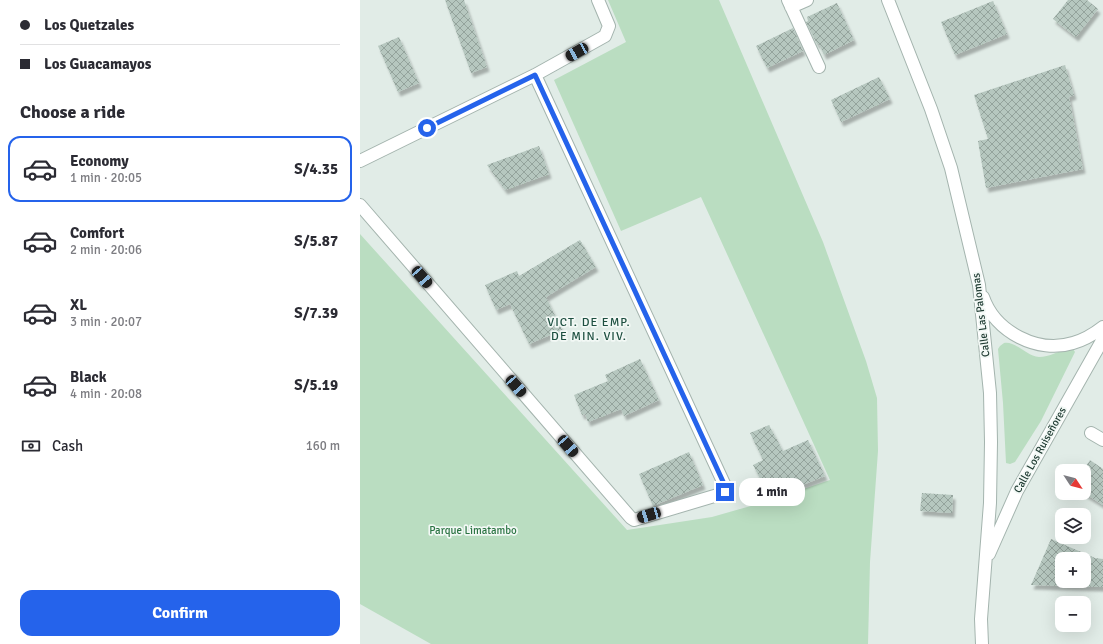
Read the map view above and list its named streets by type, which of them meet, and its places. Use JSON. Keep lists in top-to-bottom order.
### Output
{
  "streets": {
    "street": ["Calle Las Palomas", "Calle Los Ruiseñores"]
  },
  "crossings": [
    ["Calle Las Palomas", "Calle Los Ruiseñores"]
  ],
  "districts": ["VICT. DE EMP. DE MIN. VIV."],
  "parks": ["Parque Limatambo"],
  "north": "bottom right",
  "page": {
    "banner": ["Los Quetzales", "Los Guacamayos"],
    "heading": "Choose a ride",
    "list": [
      {
        "name": "Economy",
        "note": "1 min · 20:05",
        "value": "S/4.35"
      },
      {
        "name": "Comfort",
        "note": "2 min · 20:06",
        "value": "S/5.87"
      },
      {
        "name": "XL",
        "note": "3 min · 20:07",
        "value": "S/7.39"
      },
      {
        "name": "Black",
        "note": "4 min · 20:08",
        "value": "S/5.19"
      }
    ],
    "pay": ["Cash", "160 m"],
    "map_buttons": ["+", "−"],
    "bubble": "1 min",
    "buttons": "Confirm"
  }
}
